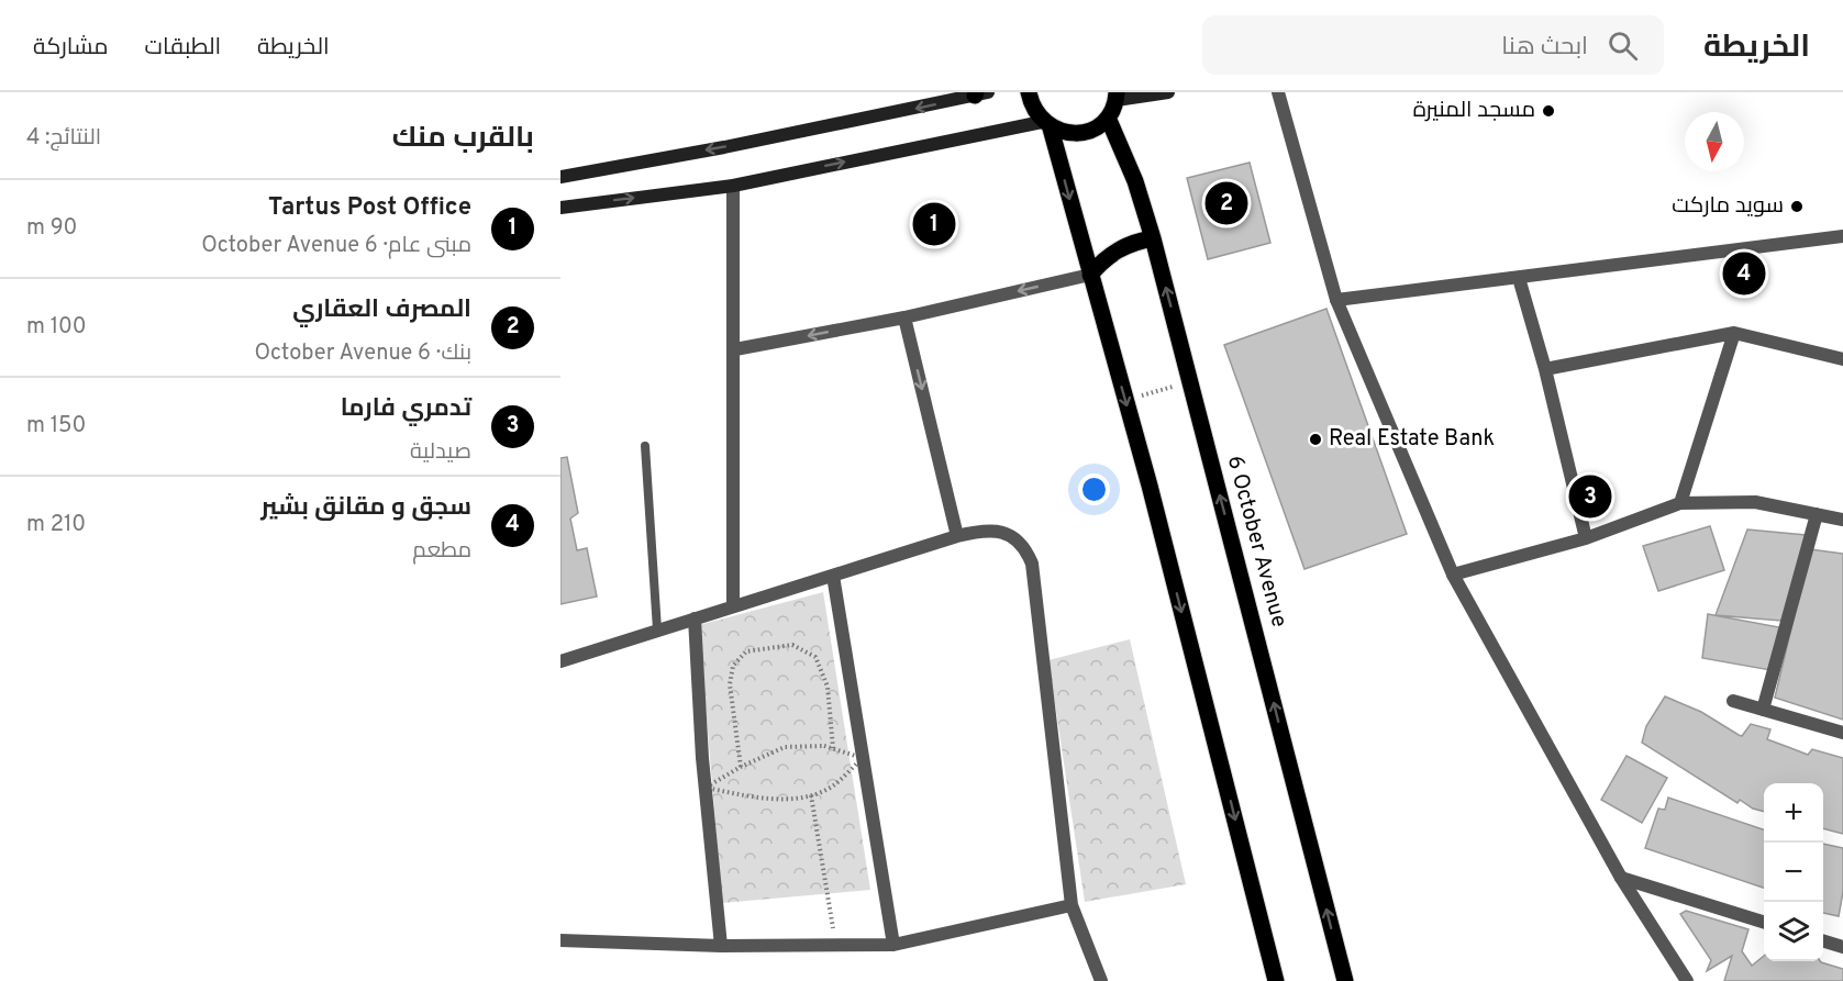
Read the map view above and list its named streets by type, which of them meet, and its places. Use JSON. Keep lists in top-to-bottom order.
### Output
{
  "streets": {
    "main road": ["6 October Avenue"]
  },
  "places": ["مسجد المنيرة", "سويد ماركت", "Real Estate Bank"],
  "north": "bottom",
  "page": {
    "header": "الخريطة",
    "search": "ابحث هنا",
    "nav": ["الخريطة", "الطبقات", "مشاركة"],
    "heading": ["بالقرب منك", "النتائج: 4"],
    "list": [
      {
        "mark": "1",
        "name": "Tartus Post Office",
        "note": "مبنى عام · 6 October Avenue",
        "value": "90 m"
      },
      {
        "mark": "2",
        "name": "المصرف العقاري",
        "note": "بنك · 6 October Avenue",
        "value": "100 m"
      },
      {
        "mark": "3",
        "name": "تدمري فارما",
        "note": "صيدلية",
        "value": "150 m"
      },
      {
        "mark": "4",
        "name": "سجق و مقانق بشير",
        "note": "مطعم",
        "value": "210 m"
      }
    ],
    "pins": [
      "2",
      "1",
      "4",
      "3"
    ],
    "map_buttons": ["+", "−"]
  }
}
